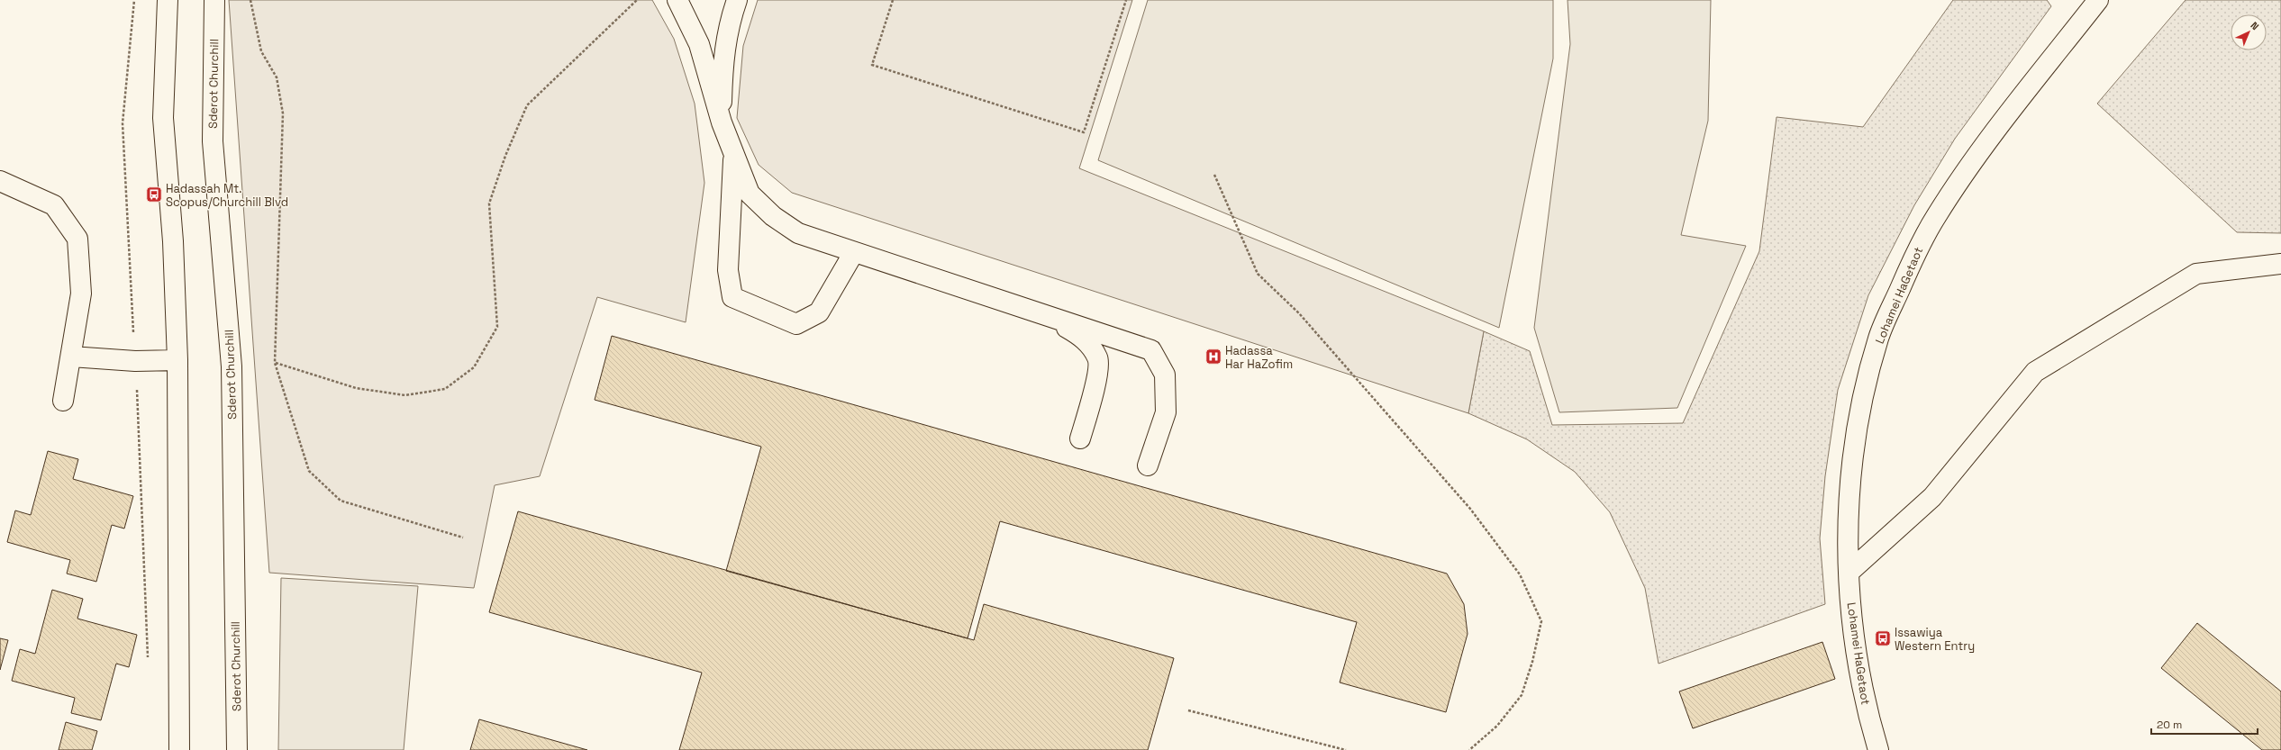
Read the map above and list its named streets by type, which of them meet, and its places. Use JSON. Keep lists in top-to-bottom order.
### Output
{
  "streets": {
    "street": ["Sderot Churchill", "Lohamei HaGetaot"]
  },
  "places": {
    "bus stop": ["Hadassah Mt. Scopus/Churchill Blvd", "Issawiya Western Entry"],
    "hospital": ["Hadassa Har HaZofim"]
  },
  "scale_bar": "20 m",
  "north": "top right"
}
